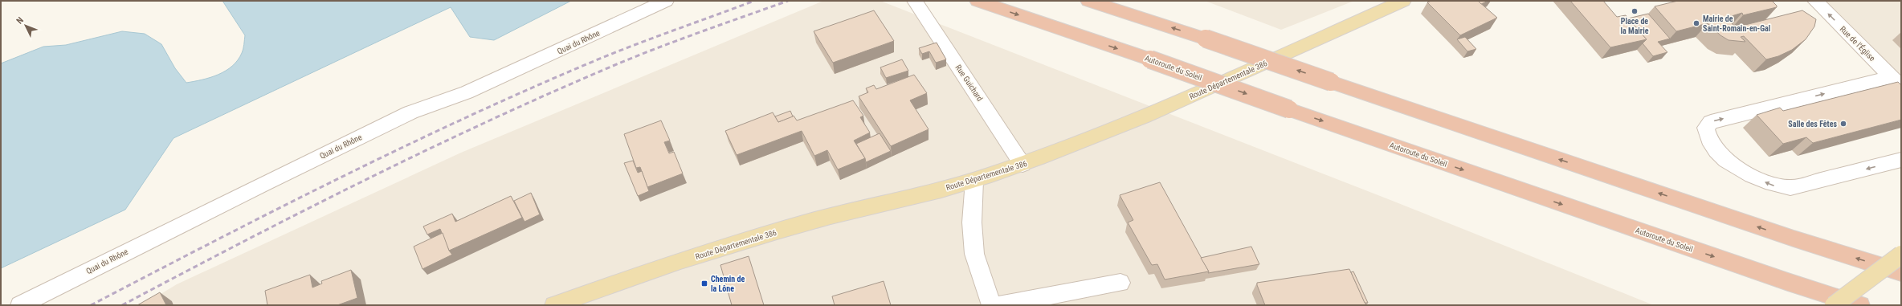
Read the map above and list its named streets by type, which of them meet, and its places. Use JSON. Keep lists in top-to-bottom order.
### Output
{
  "streets": {
    "highway": ["Autoroute du Soleil"],
    "main road": ["Route Départementale 386"],
    "street": ["Quai du Rhône", "Rue de l'Église", "Rue Guichard"]
  },
  "crossings": [
    ["Route Départementale 386", "Rue Guichard"]
  ],
  "one_way": ["Rue de l'Église"],
  "places": {
    "other": ["Place de la Mairie", "Mairie de Saint-Romain-en-Gal", "Salle des Fêtes"],
    "transit": ["Chemin de la Lône"]
  },
  "north": "top left"
}
